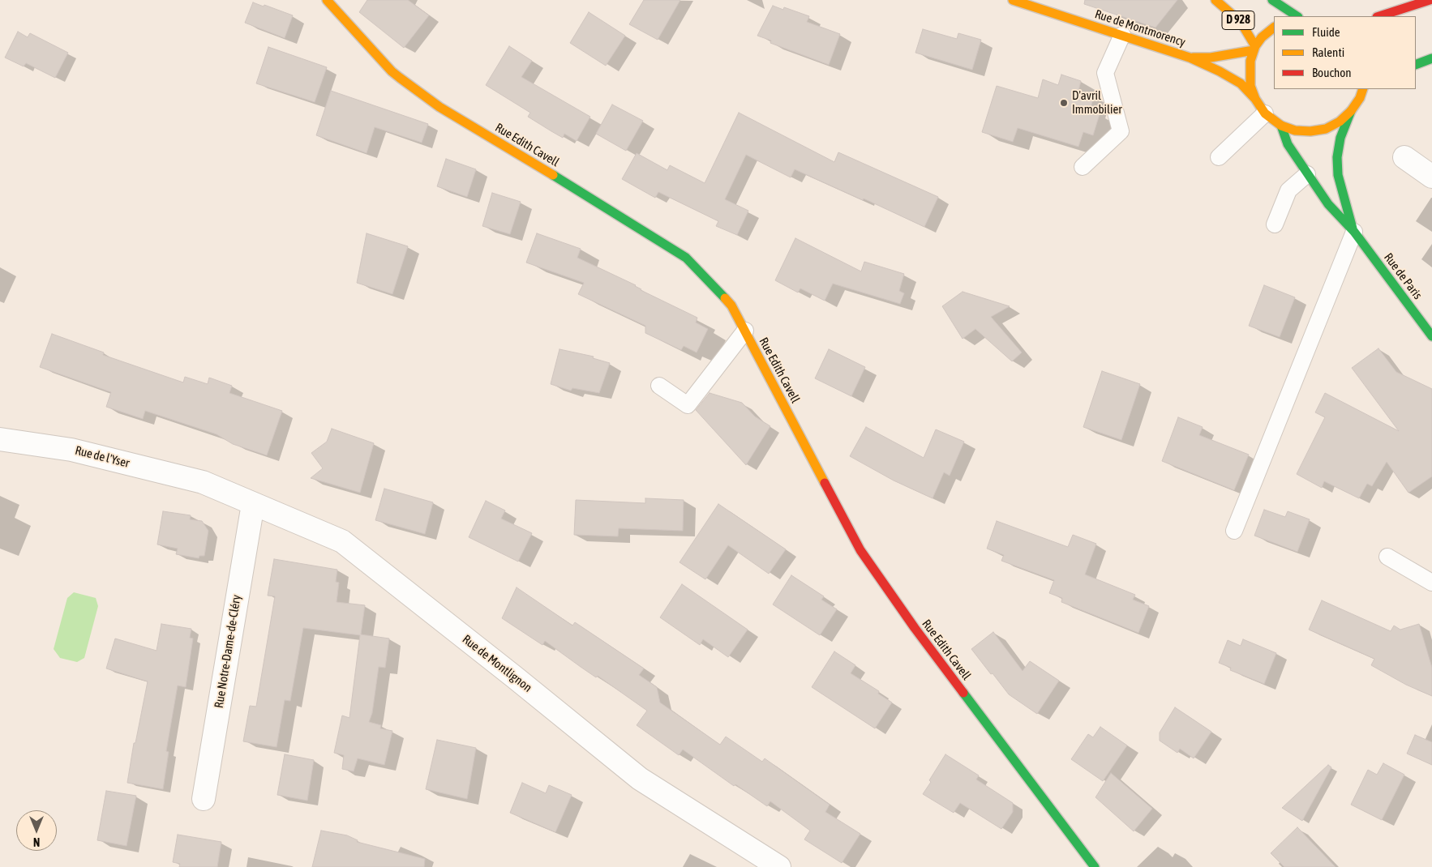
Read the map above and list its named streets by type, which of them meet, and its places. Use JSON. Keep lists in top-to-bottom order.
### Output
{
  "streets": {
    "street": [
      "D 928",
      "Rue de Montmorency",
      "Rue Edith Cavell",
      "Rue de Paris",
      "Rue de l'Yser",
      "Rue Notre-Dame-de-Cléry",
      "Rue de Montlignon"
    ]
  },
  "crossings": [
    ["D 928", "Rue de Montmorency"],
    ["Rue de l'Yser", "Rue de Montlignon"],
    ["Rue Notre-Dame-de-Cléry", "Rue de Montlignon"]
  ],
  "places": ["D'avril Immobilier"],
  "legend": ["Fluide", "Ralenti", "Bouchon"],
  "north": "bottom"
}
